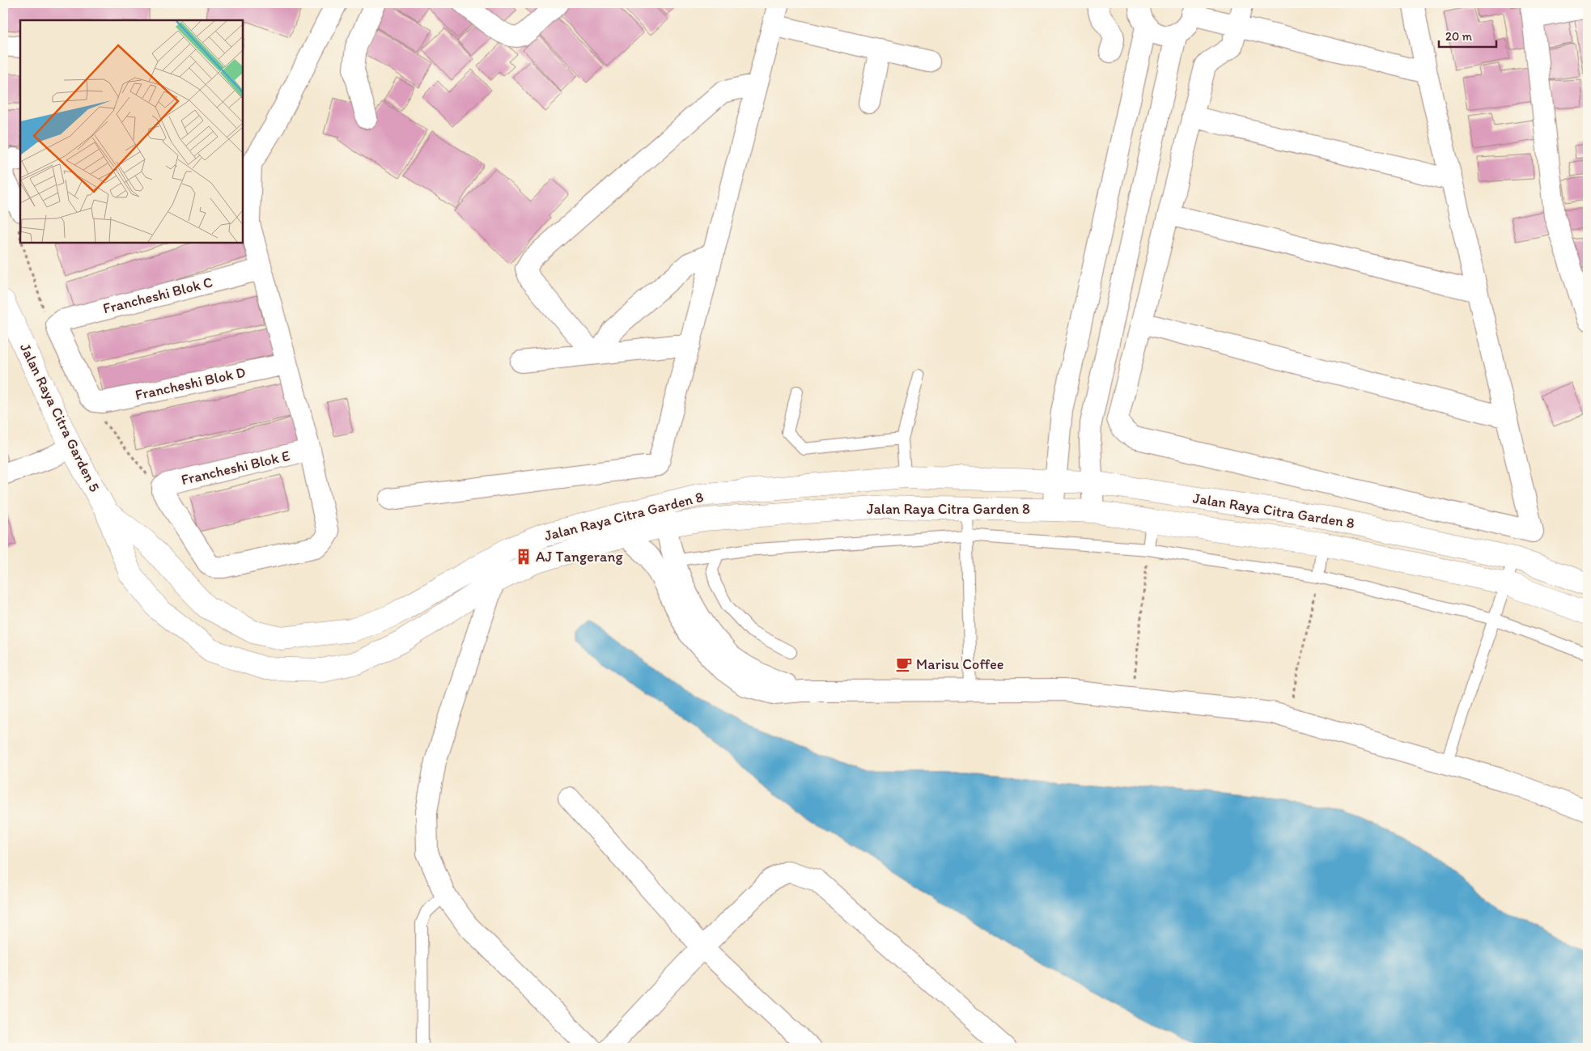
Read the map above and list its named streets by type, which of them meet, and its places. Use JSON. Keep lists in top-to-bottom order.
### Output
{
  "streets": {
    "street": [
      "Francheshi Blok C",
      "Francheshi Blok D",
      "Jalan Raya Citra Garden 5",
      "Francheshi Blok E",
      "Jalan Raya Citra Garden 8"
    ]
  },
  "crossings": [
    ["Jalan Raya Citra Garden 5", "Jalan Raya Citra Garden 8"]
  ],
  "places": {
    "building": ["AJ Tangerang"],
    "cafe": ["Marisu Coffee"]
  },
  "scale_bar": "20 m"
}
